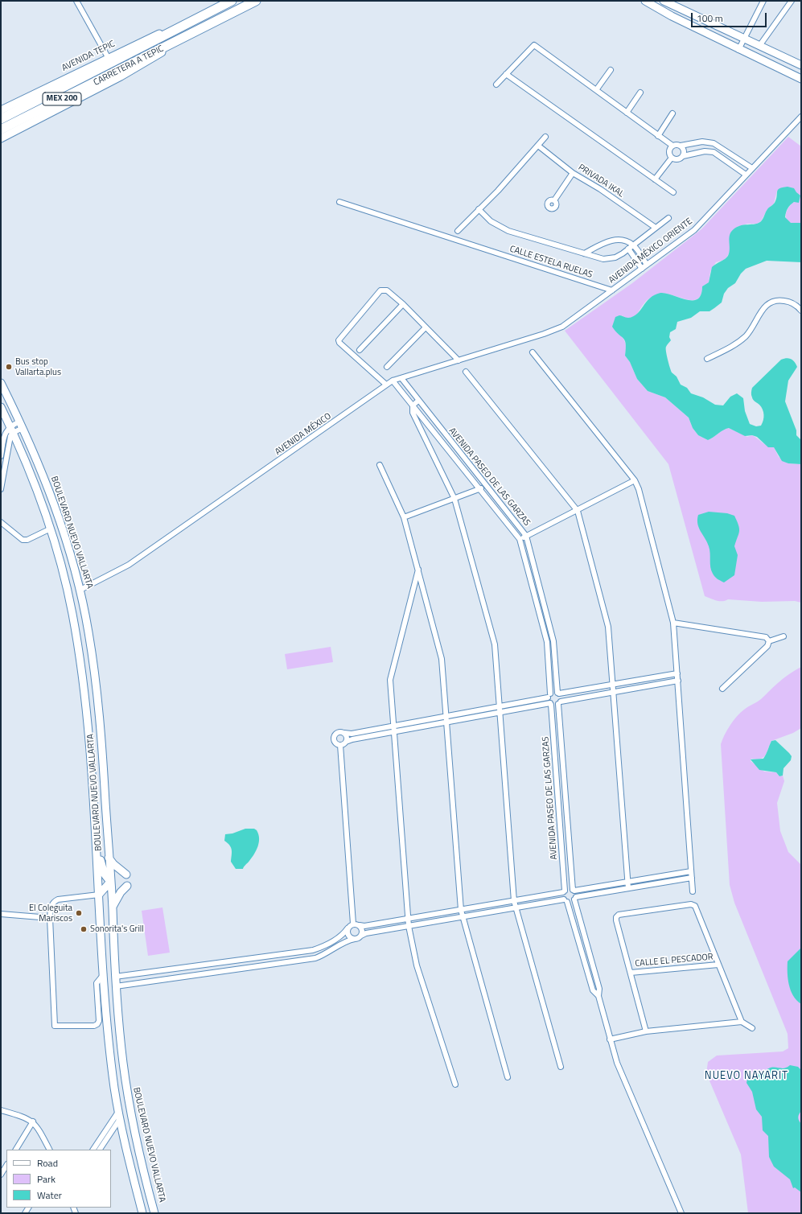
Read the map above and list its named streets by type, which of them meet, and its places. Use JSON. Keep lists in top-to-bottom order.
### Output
{
  "streets": {
    "highway": ["CARRETERA A TEPIC", "MEX 200"],
    "main road": ["AVENIDA TEPIC", "BOULEVARD NUEVO VALLARTA"],
    "street": [
      "PRIVADA IKAL",
      "AVENIDA MÉXICO ORIENTE",
      "CALLE ESTELA RUELAS",
      "AVENIDA MÉXICO",
      "AVENIDA PASEO DE LAS GARZAS",
      "CALLE EL PESCADOR"
    ]
  },
  "crossings": [
    ["AVENIDA TEPIC", "CARRETERA A TEPIC"],
    ["AVENIDA MÉXICO ORIENTE", "CALLE ESTELA RUELAS"],
    ["AVENIDA MÉXICO ORIENTE", "AVENIDA MÉXICO"],
    ["AVENIDA MÉXICO", "AVENIDA PASEO DE LAS GARZAS"],
    ["AVENIDA MÉXICO", "BOULEVARD NUEVO VALLARTA"]
  ],
  "districts": ["NUEVO NAYARIT"],
  "places": ["Bus stop Vallarta.plus", "El Coleguita Mariscos", "Sonorita's Grill"],
  "legend": ["Road", "Park", "Water"],
  "scale_bar": "100 m"
}
